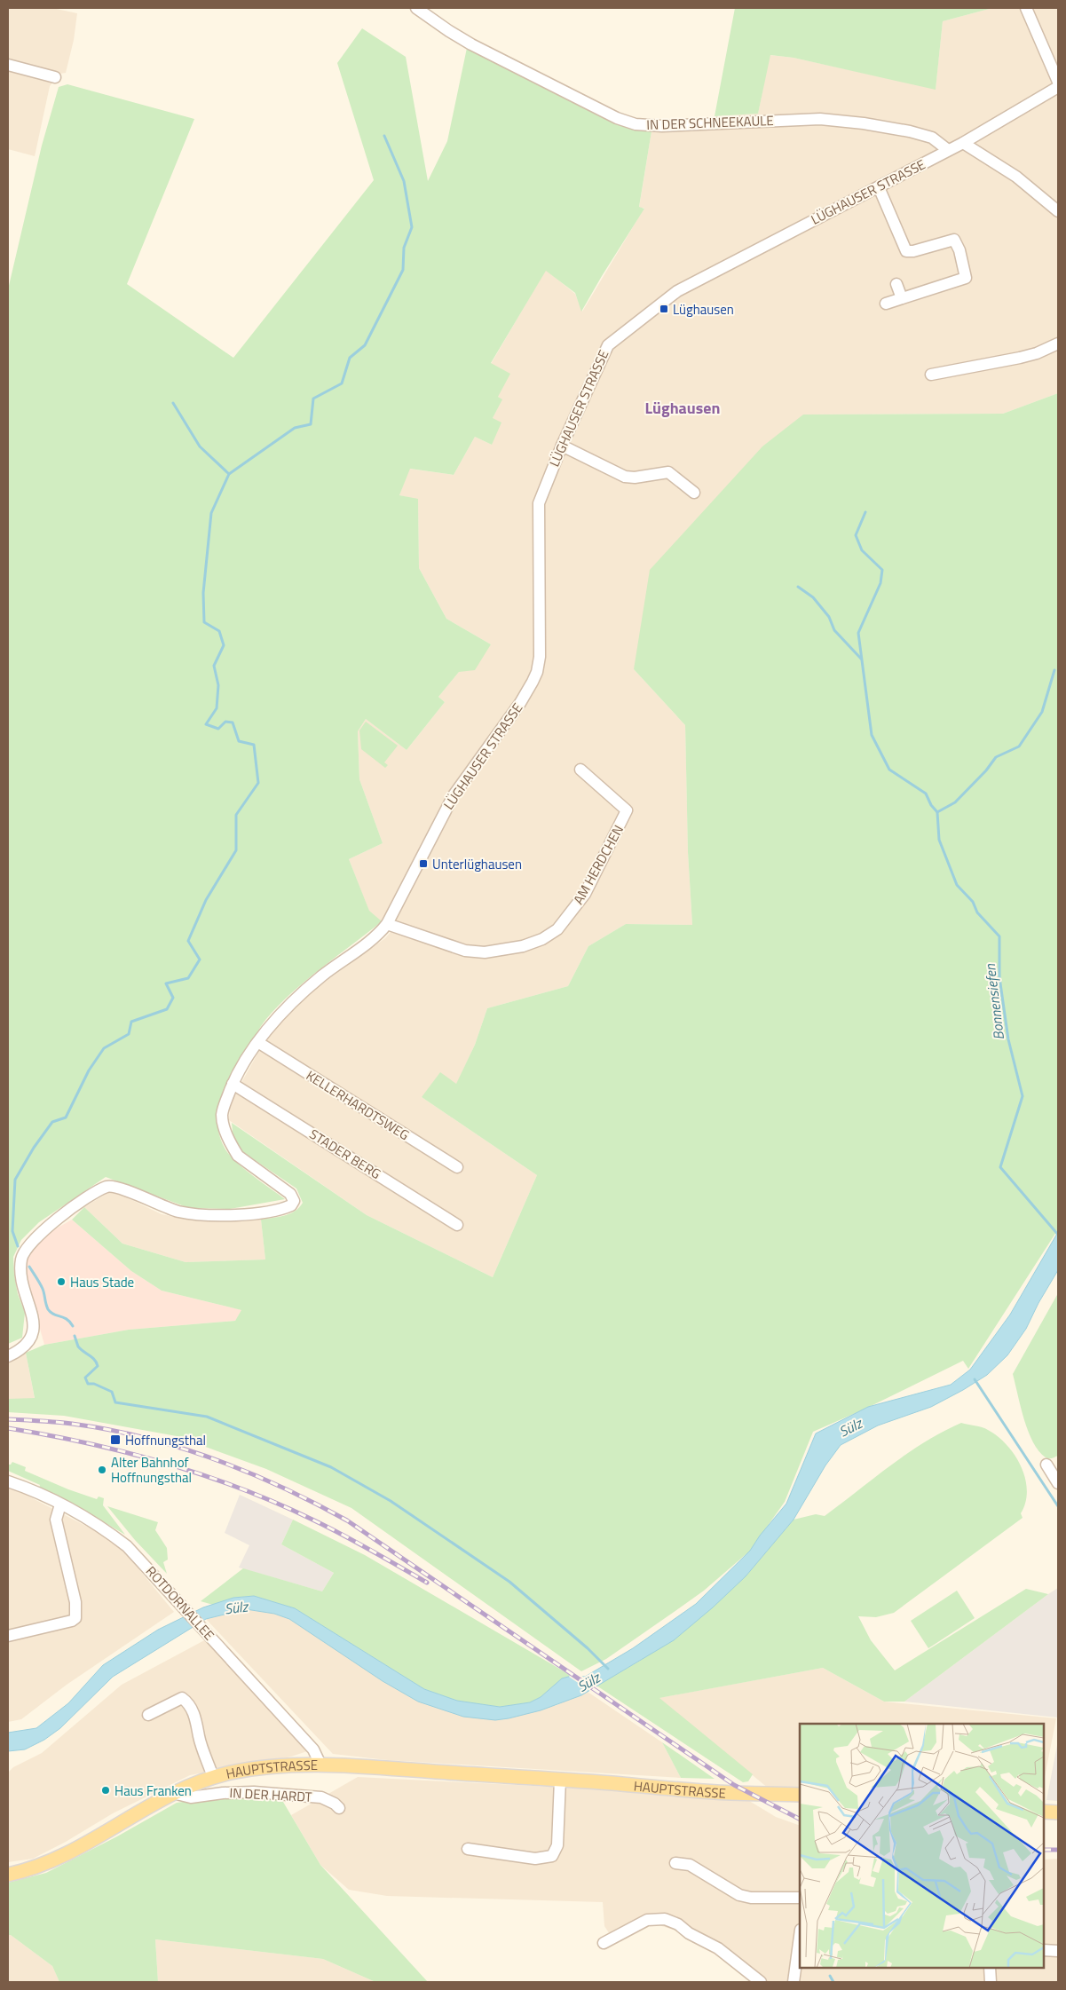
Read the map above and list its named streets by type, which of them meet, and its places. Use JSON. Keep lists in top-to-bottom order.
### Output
{
  "streets": {
    "main road": ["HAUPTSTRASSE"],
    "street": [
      "IN DER SCHNEEKAULE",
      "LÜGHAUSER STRASSE",
      "AM HERDCHEN",
      "KELLERHARDTSWEG",
      "STADER BERG",
      "ROTDORNALLEE",
      "IN DER HARDT"
    ]
  },
  "crossings": [
    ["IN DER SCHNEEKAULE", "LÜGHAUSER STRASSE"],
    ["LÜGHAUSER STRASSE", "AM HERDCHEN"],
    ["LÜGHAUSER STRASSE", "KELLERHARDTSWEG"],
    ["LÜGHAUSER STRASSE", "STADER BERG"],
    ["ROTDORNALLEE", "HAUPTSTRASSE"],
    ["HAUPTSTRASSE", "IN DER HARDT"]
  ],
  "districts": ["Lüghausen"],
  "water": ["Bonnensiefen", "Sülz"],
  "places": {
    "transit": ["Lüghausen", "Unterlüghausen", "Hoffnungsthal"],
    "other": ["Haus Stade", "Alter Bahnhof Hoffnungsthal", "Haus Franken"]
  }
}
